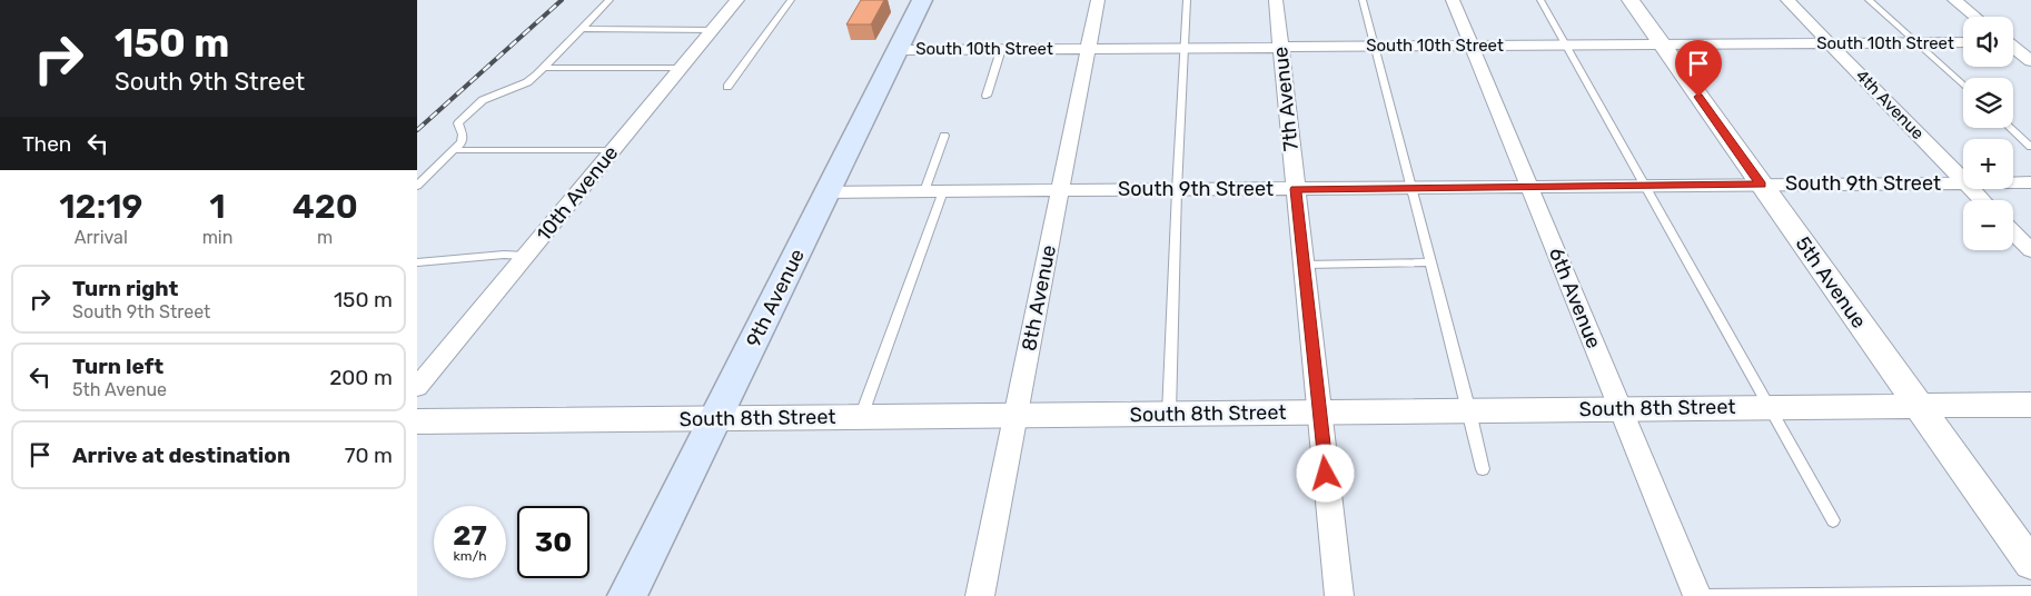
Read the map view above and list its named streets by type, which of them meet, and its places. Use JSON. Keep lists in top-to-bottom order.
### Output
{
  "streets": {
    "main road": ["9th Avenue"],
    "street": [
      "South 10th Street",
      "7th Avenue",
      "4th Avenue",
      "South 9th Street",
      "10th Avenue",
      "5th Avenue",
      "8th Avenue",
      "6th Avenue",
      "South 8th Street"
    ]
  },
  "crossings": [
    ["South 10th Street", "7th Avenue"],
    ["South 10th Street", "4th Avenue"],
    ["South 10th Street", "5th Avenue"],
    ["South 10th Street", "9th Avenue"],
    ["South 10th Street", "8th Avenue"],
    ["South 10th Street", "6th Avenue"],
    ["7th Avenue", "South 9th Street"],
    ["7th Avenue", "South 8th Street"],
    ["South 9th Street", "5th Avenue"],
    ["South 9th Street", "9th Avenue"],
    ["South 9th Street", "8th Avenue"],
    ["South 9th Street", "6th Avenue"],
    ["5th Avenue", "South 8th Street"],
    ["9th Avenue", "South 8th Street"],
    ["8th Avenue", "South 8th Street"],
    ["6th Avenue", "South 8th Street"]
  ],
  "page": {
    "turn": ["150 m", "South 9th Street"],
    "map_buttons": ["+", "−"],
    "then": "Then",
    "eta": [
      "12:19",
      "Arrival",
      "1",
      "min",
      "420",
      "m"
    ],
    "list": [
      {
        "name": "Turn right",
        "note": "South 9th Street",
        "value": "150 m"
      },
      {
        "name": "Turn left",
        "note": "5th Avenue",
        "value": "200 m"
      },
      {
        "name": "Arrive at destination",
        "value": "70 m"
      }
    ],
    "speed": "27 km/h",
    "limit": "30"
  }
}
